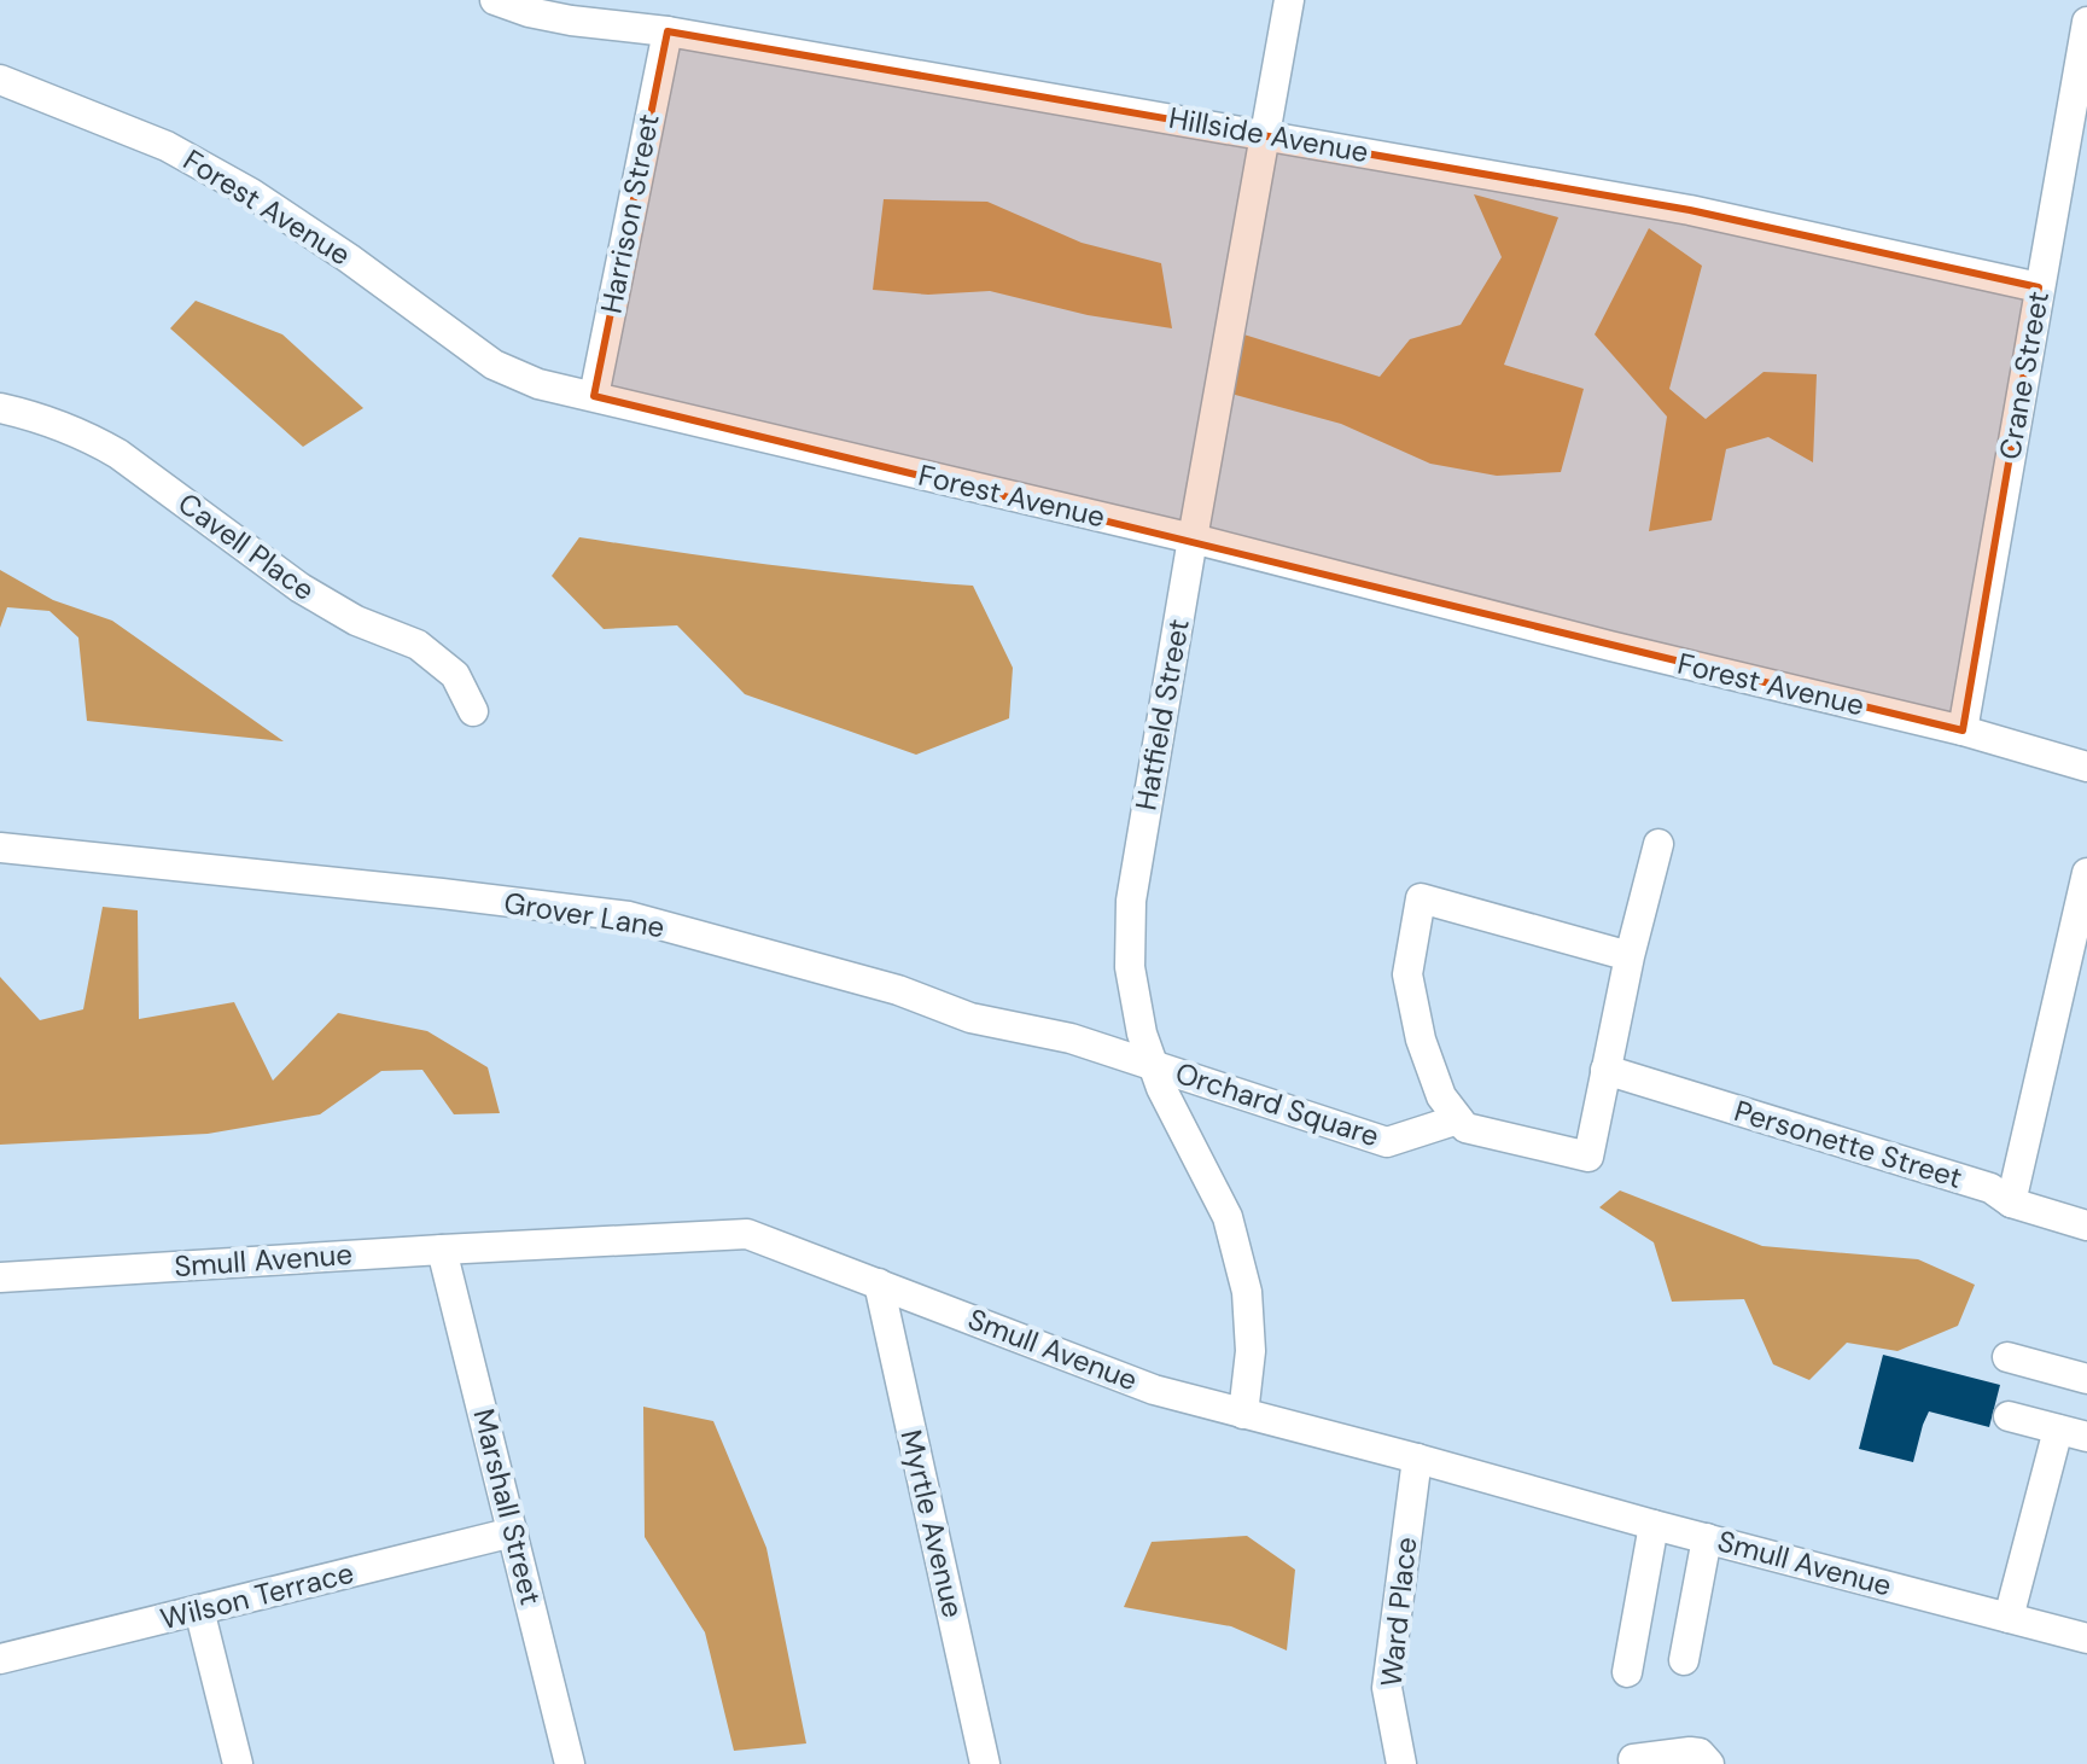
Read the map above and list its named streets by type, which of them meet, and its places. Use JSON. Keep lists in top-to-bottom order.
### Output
{
  "streets": {
    "street": [
      "Hillside Avenue",
      "Forest Avenue",
      "Harrison Street",
      "Crane Street",
      "Cavell Place",
      "Hatfield Street",
      "Grover Lane",
      "Orchard Square",
      "Personette Street",
      "Smull Avenue",
      "Marshall Street",
      "Myrtle Avenue",
      "Wilson Terrace",
      "Ward Place"
    ]
  },
  "crossings": [
    ["Hillside Avenue", "Harrison Street"],
    ["Hillside Avenue", "Crane Street"],
    ["Hillside Avenue", "Hatfield Street"],
    ["Forest Avenue", "Harrison Street"],
    ["Forest Avenue", "Crane Street"],
    ["Forest Avenue", "Hatfield Street"],
    ["Hatfield Street", "Grover Lane"],
    ["Hatfield Street", "Orchard Square"],
    ["Hatfield Street", "Smull Avenue"],
    ["Grover Lane", "Orchard Square"],
    ["Smull Avenue", "Marshall Street"],
    ["Smull Avenue", "Myrtle Avenue"],
    ["Smull Avenue", "Ward Place"],
    ["Marshall Street", "Wilson Terrace"]
  ]
}
